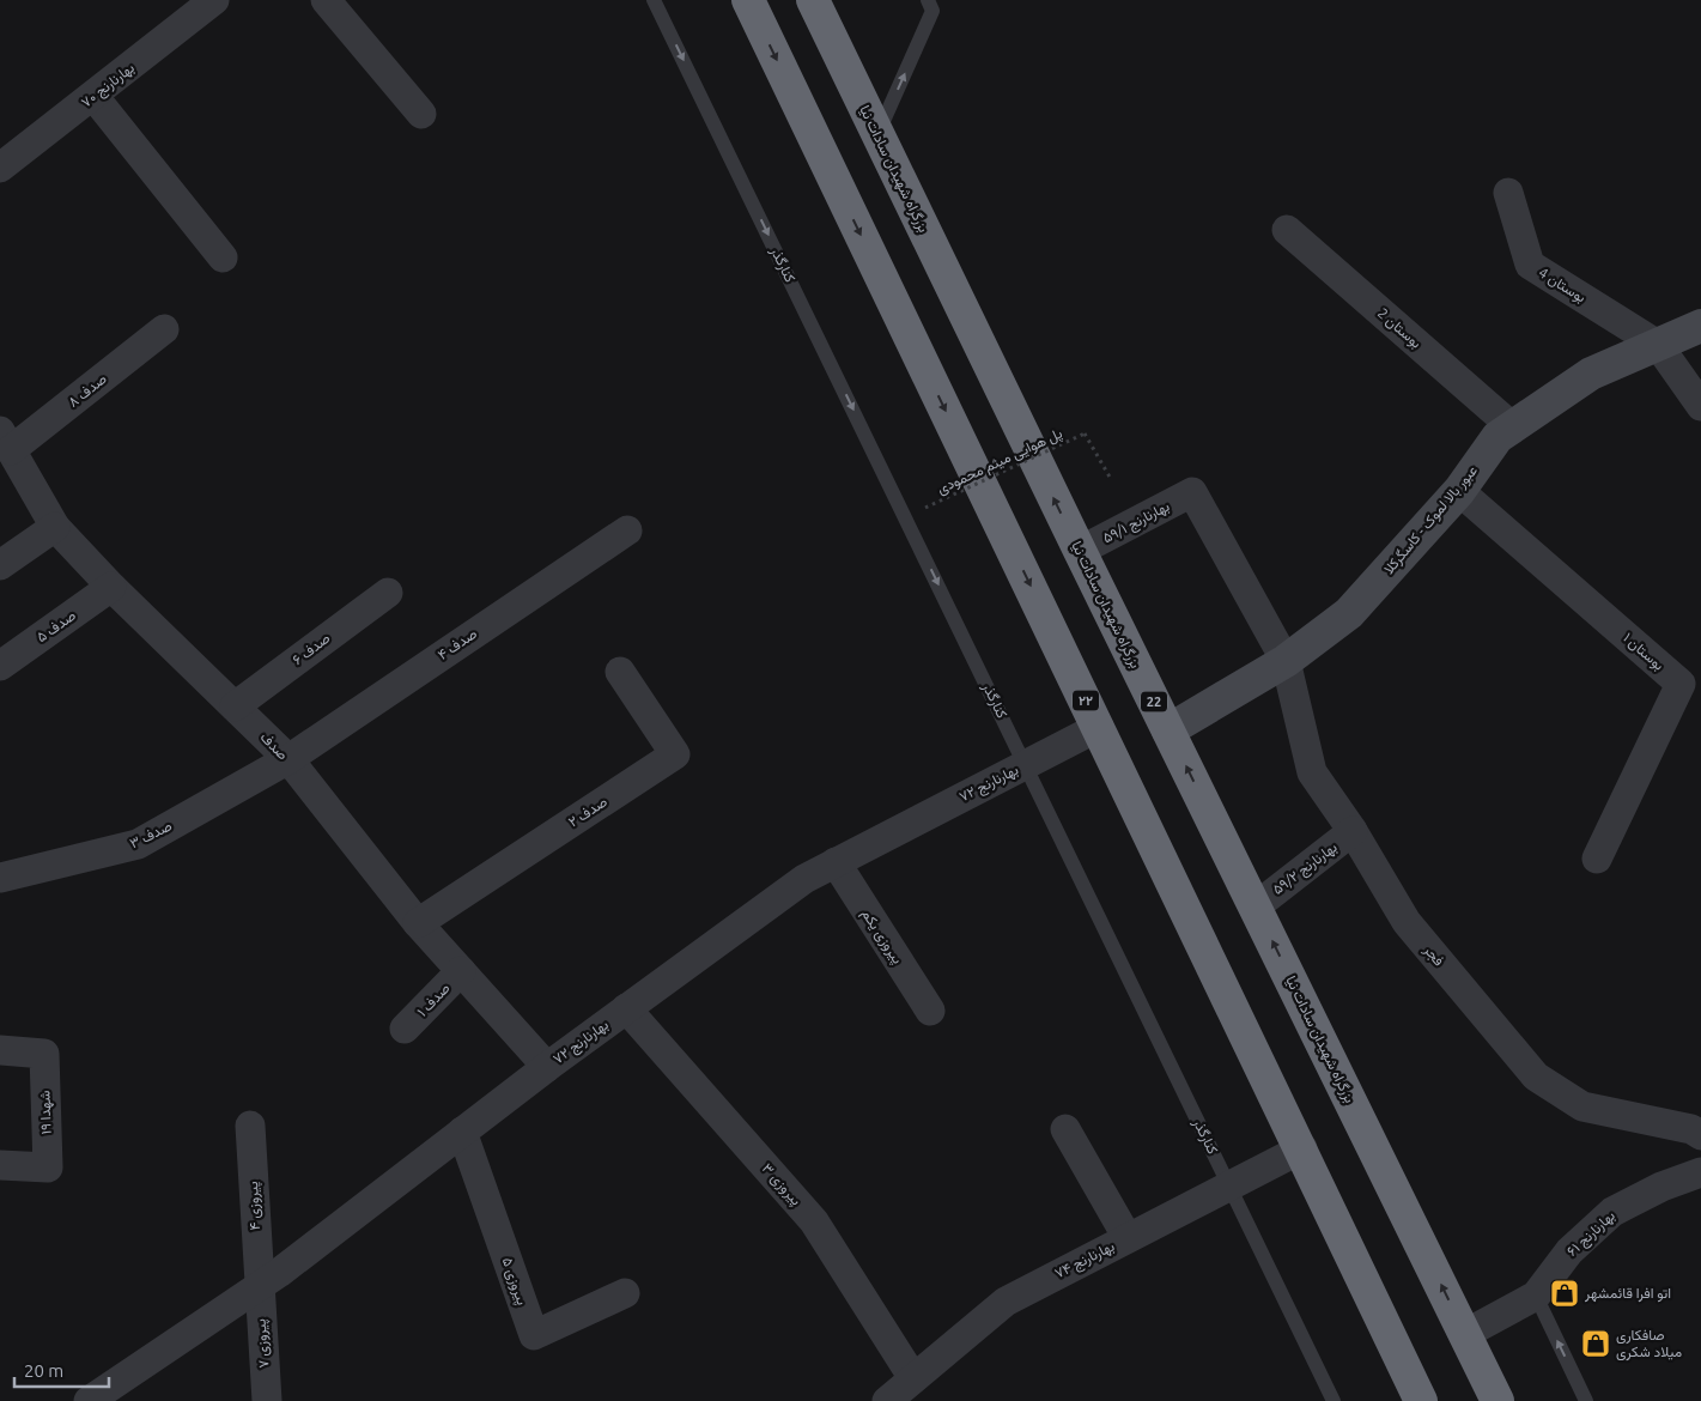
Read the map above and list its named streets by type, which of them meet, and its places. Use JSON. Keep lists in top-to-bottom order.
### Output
{
  "streets": {
    "highway": ["بزرگراه شهیدان سادات نیا", "۲۲", "22"],
    "street": [
      "بهارنارنج ۷۰",
      "بوستان 4",
      "بوستان 2",
      "صدف ۸",
      "عبور بالا لموک - کاسگرکلا",
      "بهارنارنج ۵۹/۱",
      "صدف ۵",
      "صدف ۴",
      "صدف ۶",
      "بوستان ۱",
      "صدف",
      "بهارنارنج ۷۲",
      "صدف ۲",
      "صدف ۳",
      "بهارنارنج ۵۹/۲",
      "پیروزی یکم",
      "فجر",
      "صدف ۱",
      "شهدا ۱۹",
      "پیروزی ۳",
      "پیروزی ۴",
      "بهارنارنج ۶۱",
      "بهارنارنج ۷۴",
      "پیروزی ۵",
      "پیروزی ۷"
    ],
    "lane": ["کنارگذر"],
    "path": ["پل هوایی میثم محمودی"]
  },
  "crossings": [
    ["بزرگراه شهیدان سادات نیا", "عبور بالا لموک - کاسگرکلا"],
    ["بزرگراه شهیدان سادات نیا", "بهارنارنج ۵۹/۱"],
    ["بزرگراه شهیدان سادات نیا", "بهارنارنج ۵۹/۲"],
    ["بزرگراه شهیدان سادات نیا", "بهارنارنج ۶۱"],
    ["کنارگذر", "بهارنارنج ۷۲"],
    ["کنارگذر", "بهارنارنج ۷۴"],
    ["بوستان 4", "عبور بالا لموک - کاسگرکلا"],
    ["بوستان 2", "عبور بالا لموک - کاسگرکلا"],
    ["صدف ۸", "صدف"],
    ["عبور بالا لموک - کاسگرکلا", "بوستان ۱"],
    ["عبور بالا لموک - کاسگرکلا", "فجر"],
    ["بهارنارنج ۵۹/۱", "فجر"],
    ["صدف ۵", "صدف"],
    ["صدف ۴", "صدف"],
    ["صدف ۴", "صدف ۳"],
    ["صدف ۶", "صدف"],
    ["۲۲", "بهارنارنج ۷۲"],
    ["۲۲", "بهارنارنج ۷۴"],
    ["صدف", "بهارنارنج ۷۲"],
    ["صدف", "صدف ۲"],
    ["صدف", "صدف ۳"],
    ["صدف", "صدف ۱"],
    ["بهارنارنج ۷۲", "پیروزی یکم"],
    ["بهارنارنج ۷۲", "پیروزی ۳"],
    ["بهارنارنج ۷۲", "پیروزی ۴"],
    ["بهارنارنج ۷۲", "پیروزی ۵"],
    ["بهارنارنج ۷۲", "پیروزی ۷"],
    ["بهارنارنج ۵۹/۲", "فجر"],
    ["پیروزی ۳", "بهارنارنج ۷۴"],
    ["پیروزی ۴", "پیروزی ۷"]
  ],
  "one_way": ["کنارگذر"],
  "places": {
    "shop": ["اتو افرا قائمشهر", "صافکاری میلاد شکری"]
  },
  "scale_bar": "20 m"
}
